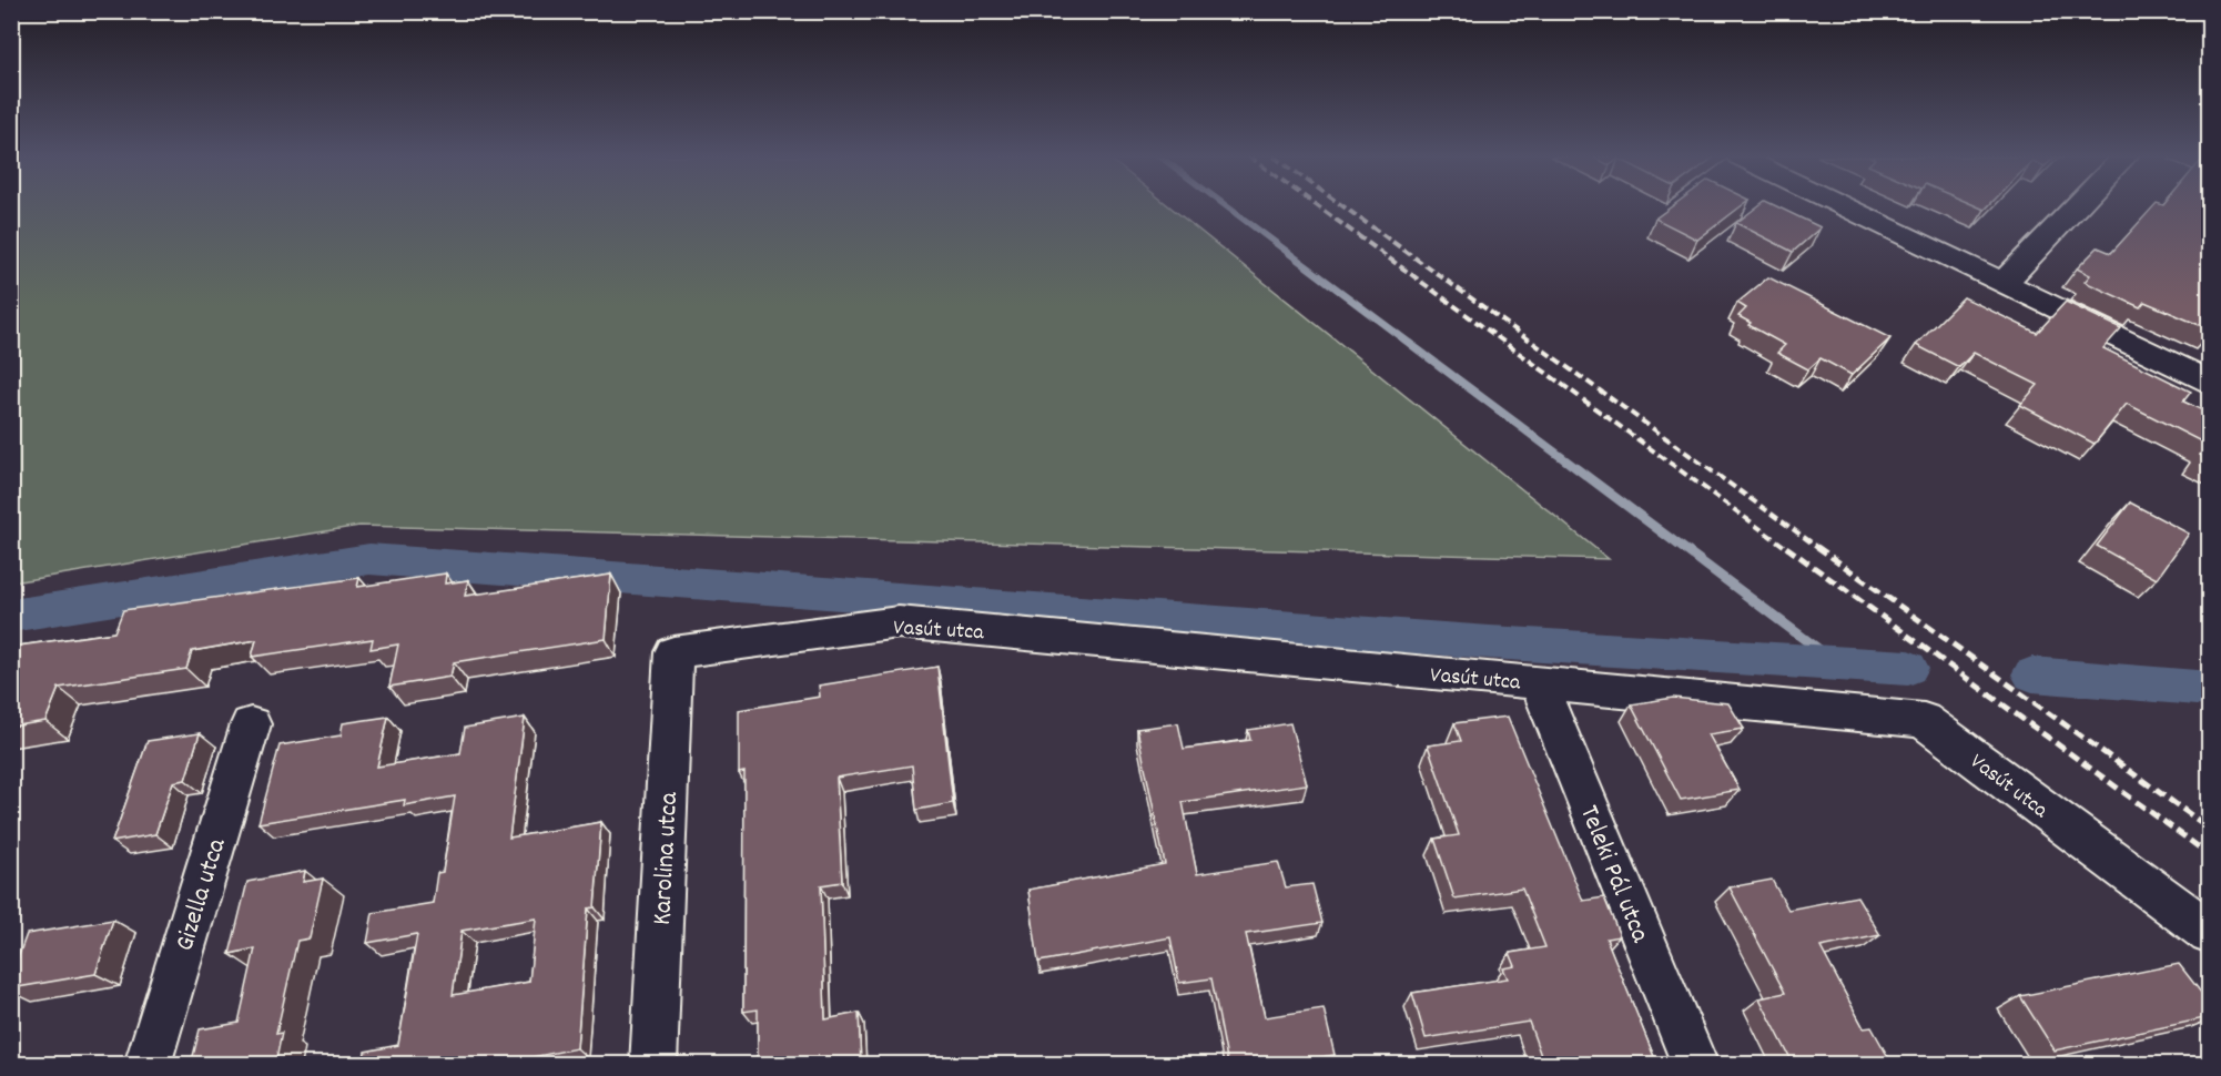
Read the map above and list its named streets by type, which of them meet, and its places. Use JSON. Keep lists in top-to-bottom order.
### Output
{
  "streets": {
    "street": [
      "Vasút utca",
      "Karolina utca",
      "Teleki Pál utca",
      "Gizella utca"
    ]
  },
  "crossings": [
    ["Vasút utca", "Karolina utca"],
    ["Vasút utca", "Teleki Pál utca"]
  ]
}
